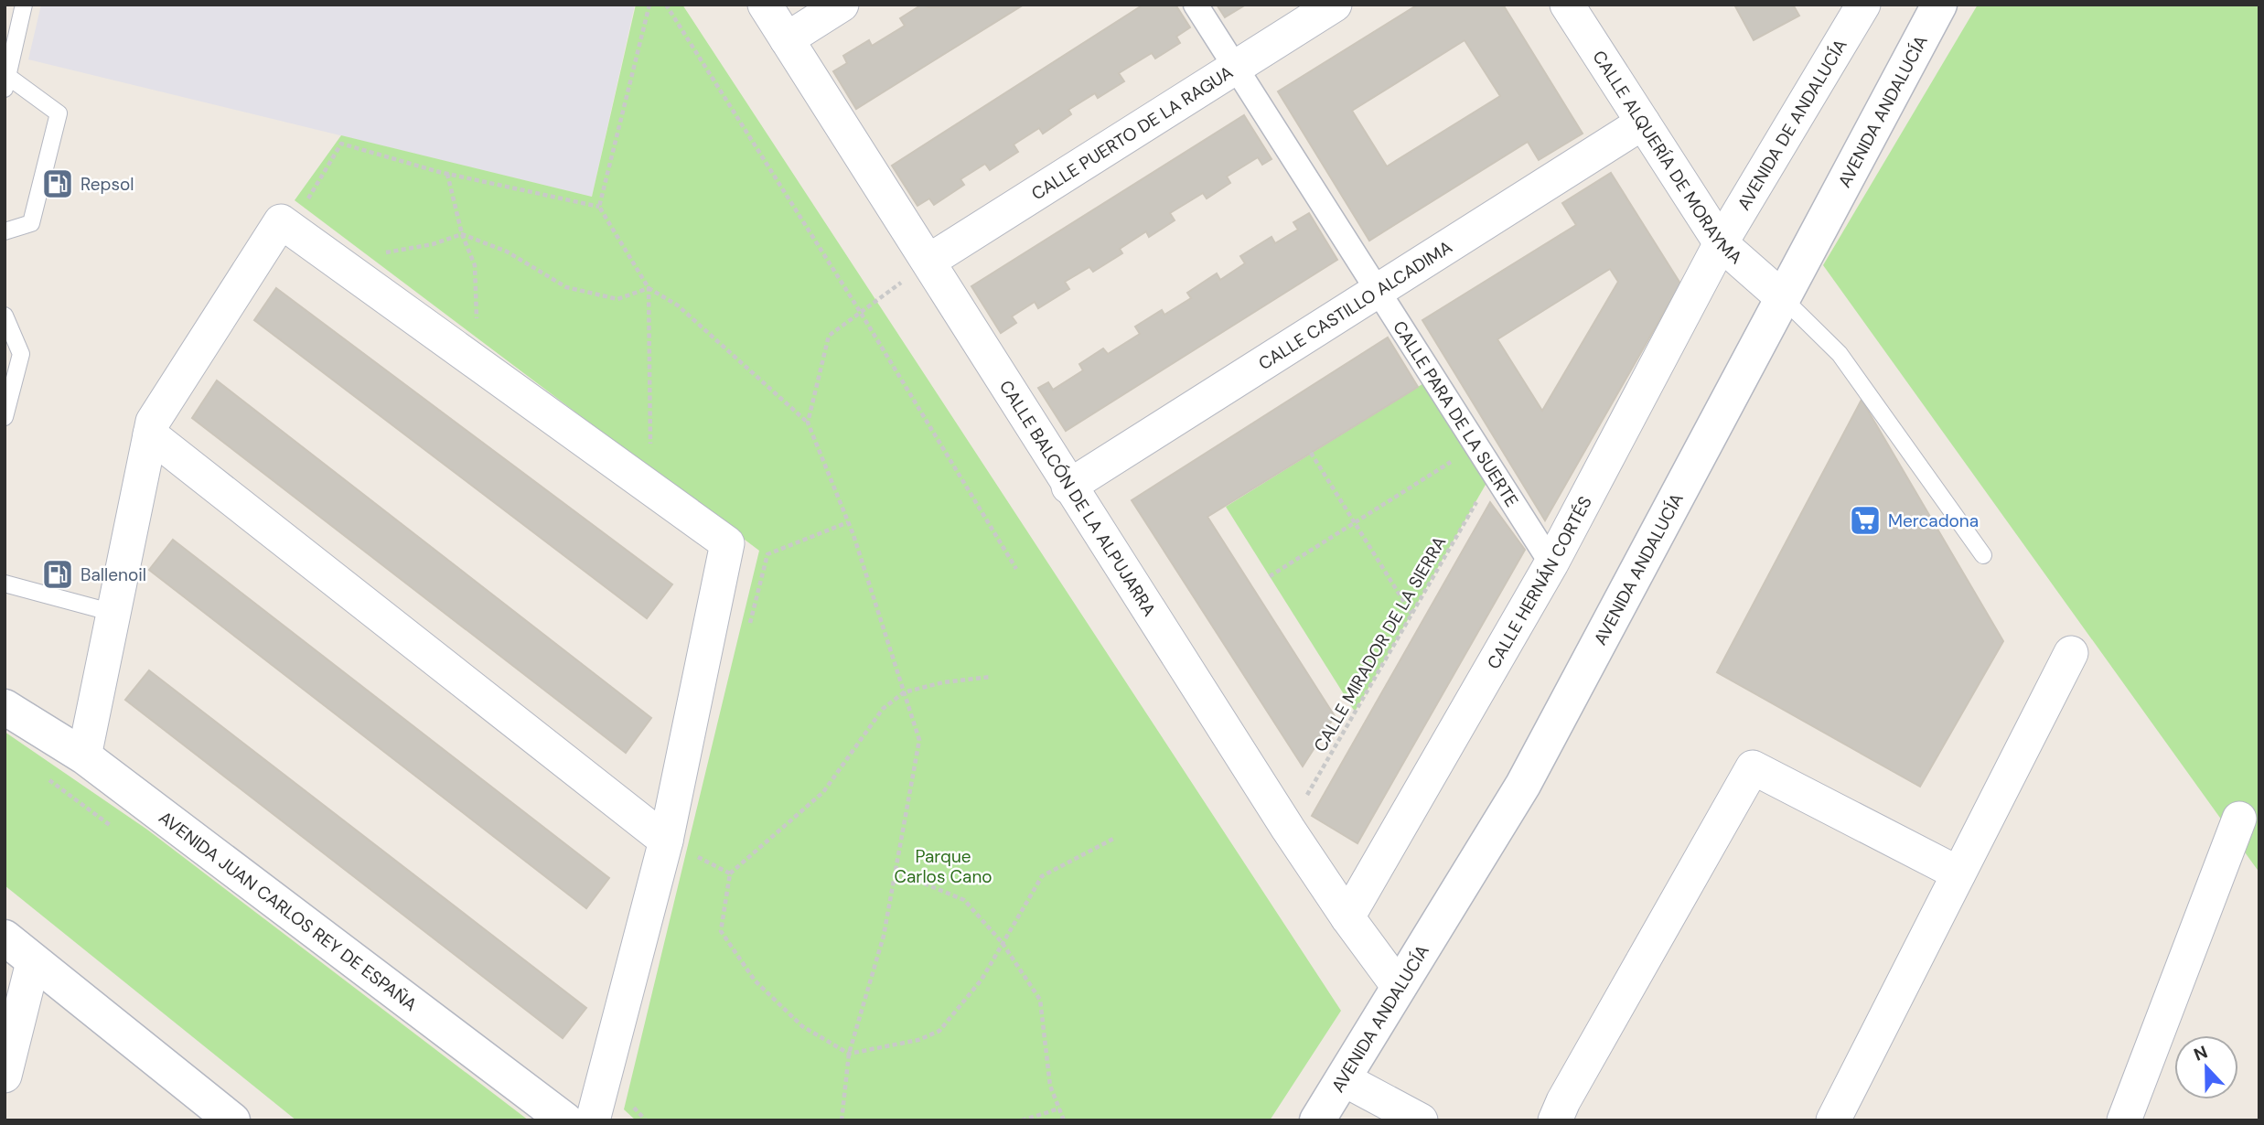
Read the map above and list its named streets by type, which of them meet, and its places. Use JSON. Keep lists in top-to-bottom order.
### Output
{
  "streets": {
    "main road": ["AVENIDA ANDALUCÍA", "AVENIDA JUAN CARLOS REY DE ESPAÑA"],
    "street": [
      "AVENIDA DE ANDALUCÍA",
      "CALLE PUERTO DE LA RAGUA",
      "CALLE ALQUERÍA DE MORAYMA",
      "CALLE CASTILLO ALCADIMA",
      "CALLE PARA DE LA SUERTE",
      "CALLE BALCÓN DE LA ALPUJARRA",
      "CALLE HERNÁN CORTÉS"
    ],
    "path": ["CALLE MIRADOR DE LA SIERRA"]
  },
  "crossings": [
    ["AVENIDA ANDALUCÍA", "CALLE ALQUERÍA DE MORAYMA"],
    ["AVENIDA ANDALUCÍA", "CALLE BALCÓN DE LA ALPUJARRA"],
    ["AVENIDA DE ANDALUCÍA", "CALLE ALQUERÍA DE MORAYMA"],
    ["AVENIDA DE ANDALUCÍA", "CALLE HERNÁN CORTÉS"],
    ["CALLE PUERTO DE LA RAGUA", "CALLE PARA DE LA SUERTE"],
    ["CALLE PUERTO DE LA RAGUA", "CALLE BALCÓN DE LA ALPUJARRA"],
    ["CALLE ALQUERÍA DE MORAYMA", "CALLE CASTILLO ALCADIMA"],
    ["CALLE ALQUERÍA DE MORAYMA", "CALLE HERNÁN CORTÉS"],
    ["CALLE CASTILLO ALCADIMA", "CALLE PARA DE LA SUERTE"],
    ["CALLE CASTILLO ALCADIMA", "CALLE BALCÓN DE LA ALPUJARRA"],
    ["CALLE PARA DE LA SUERTE", "CALLE HERNÁN CORTÉS"],
    ["CALLE PARA DE LA SUERTE", "CALLE MIRADOR DE LA SIERRA"],
    ["CALLE BALCÓN DE LA ALPUJARRA", "CALLE HERNÁN CORTÉS"],
    ["CALLE BALCÓN DE LA ALPUJARRA", "CALLE MIRADOR DE LA SIERRA"]
  ],
  "parks": ["Parque Carlos Cano"],
  "places": {
    "fuel station": ["Repsol", "Ballenoil"],
    "supermarket": ["Mercadona"]
  },
  "north": "top"
}
